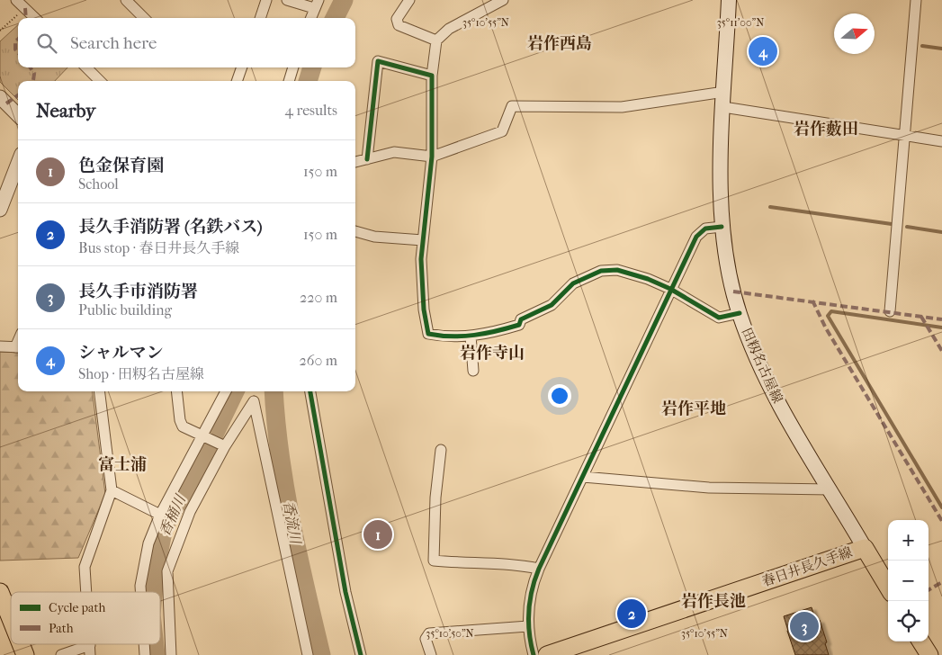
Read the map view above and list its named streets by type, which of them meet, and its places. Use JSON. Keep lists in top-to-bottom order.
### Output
{
  "streets": {
    "main road": ["田籾名古屋線", "春日井長久手線"]
  },
  "crossings": [
    ["田籾名古屋線", "春日井長久手線"]
  ],
  "districts": [
    "岩作西島",
    "岩作藪田",
    "岩作寺山",
    "岩作平地",
    "富士浦",
    "岩作長池"
  ],
  "water": ["香桶川", "香流川"],
  "legend": ["Cycle path", "Path"],
  "north": "right",
  "page": {
    "search": "Search here",
    "pins": [
      "4",
      "1",
      "2",
      "3"
    ],
    "heading": ["Nearby", "4 results"],
    "list": [
      {
        "mark": "1",
        "name": "色金保育園",
        "note": "School",
        "value": "150 m"
      },
      {
        "mark": "2",
        "name": "長久手消防署 (名鉄バス)",
        "note": "Bus stop · 春日井長久手線",
        "value": "150 m"
      },
      {
        "mark": "3",
        "name": "長久手市消防署",
        "note": "Public building",
        "value": "220 m"
      },
      {
        "mark": "4",
        "name": "シャルマン",
        "note": "Shop · 田籾名古屋線",
        "value": "260 m"
      }
    ],
    "map_buttons": ["+", "−"]
  },
  "coordinates": ["35°10'55\"N", "35°11'00\"N", "35°10'50\"N"]
}
